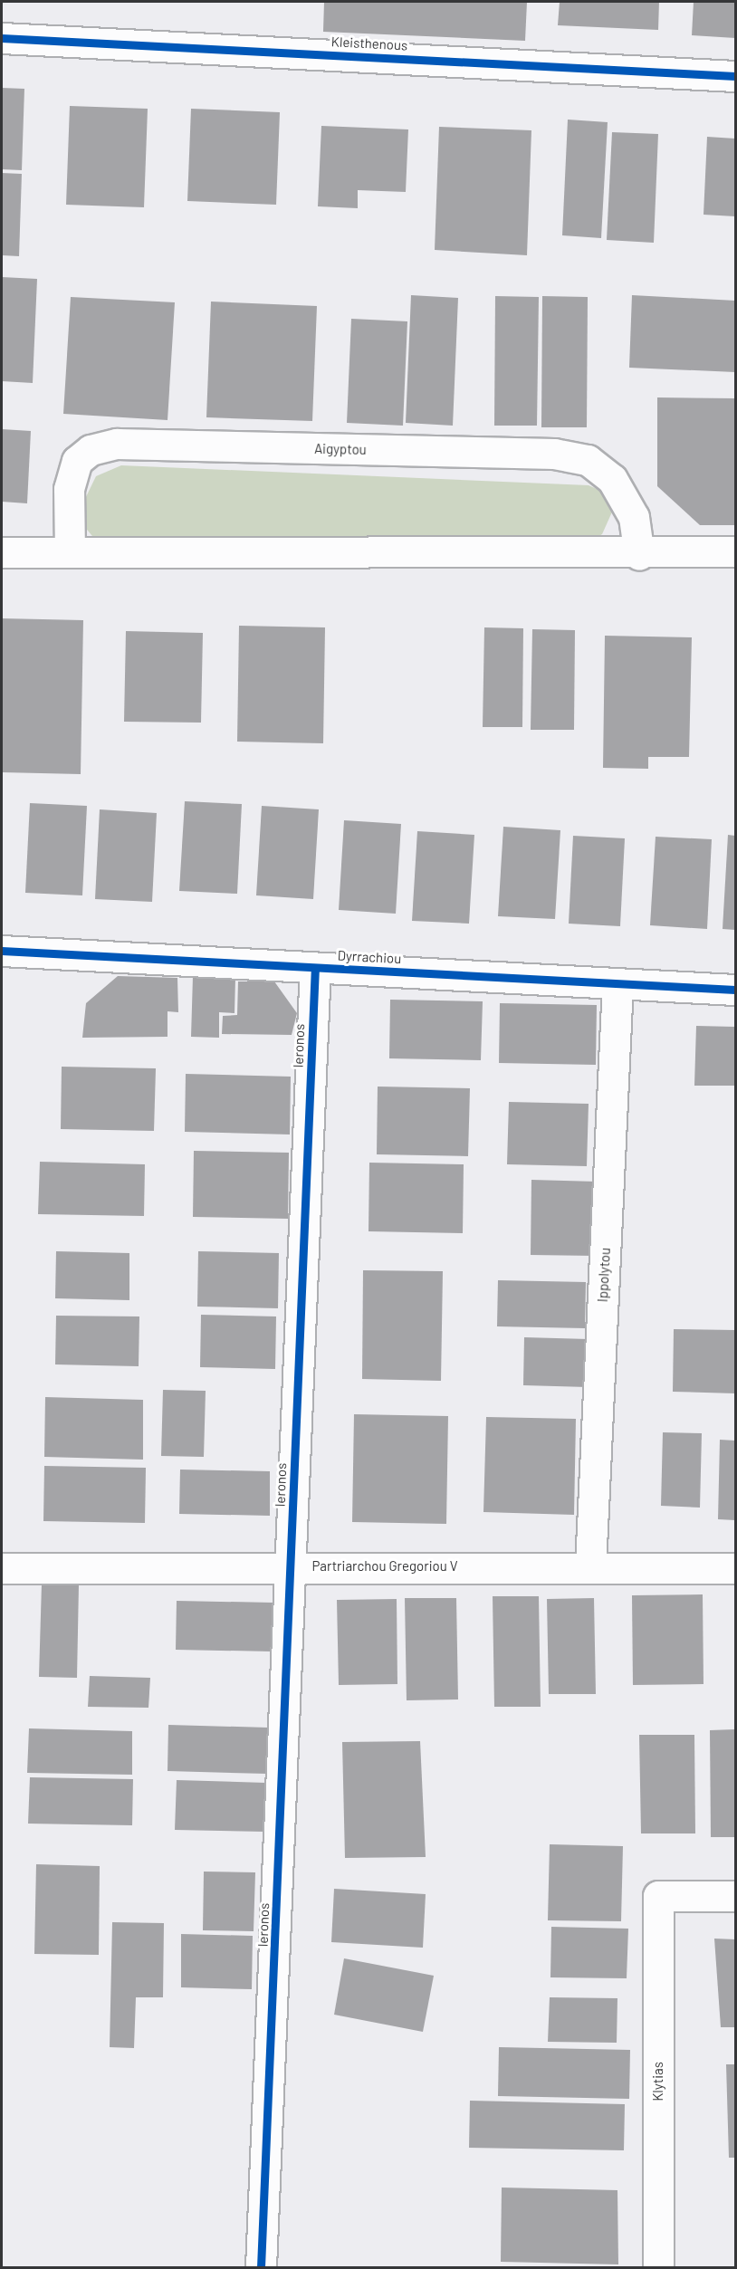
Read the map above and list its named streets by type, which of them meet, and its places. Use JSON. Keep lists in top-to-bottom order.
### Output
{
  "streets": {
    "street": [
      "Kleisthenous",
      "Aigyptou",
      "Dyrrachiou",
      "Ieronos",
      "Ippolytou",
      "Partriarchou Gregoriou V",
      "Klytias"
    ]
  },
  "crossings": [
    ["Dyrrachiou", "Ieronos"],
    ["Dyrrachiou", "Ippolytou"],
    ["Ieronos", "Partriarchou Gregoriou V"],
    ["Ippolytou", "Partriarchou Gregoriou V"]
  ]
}
